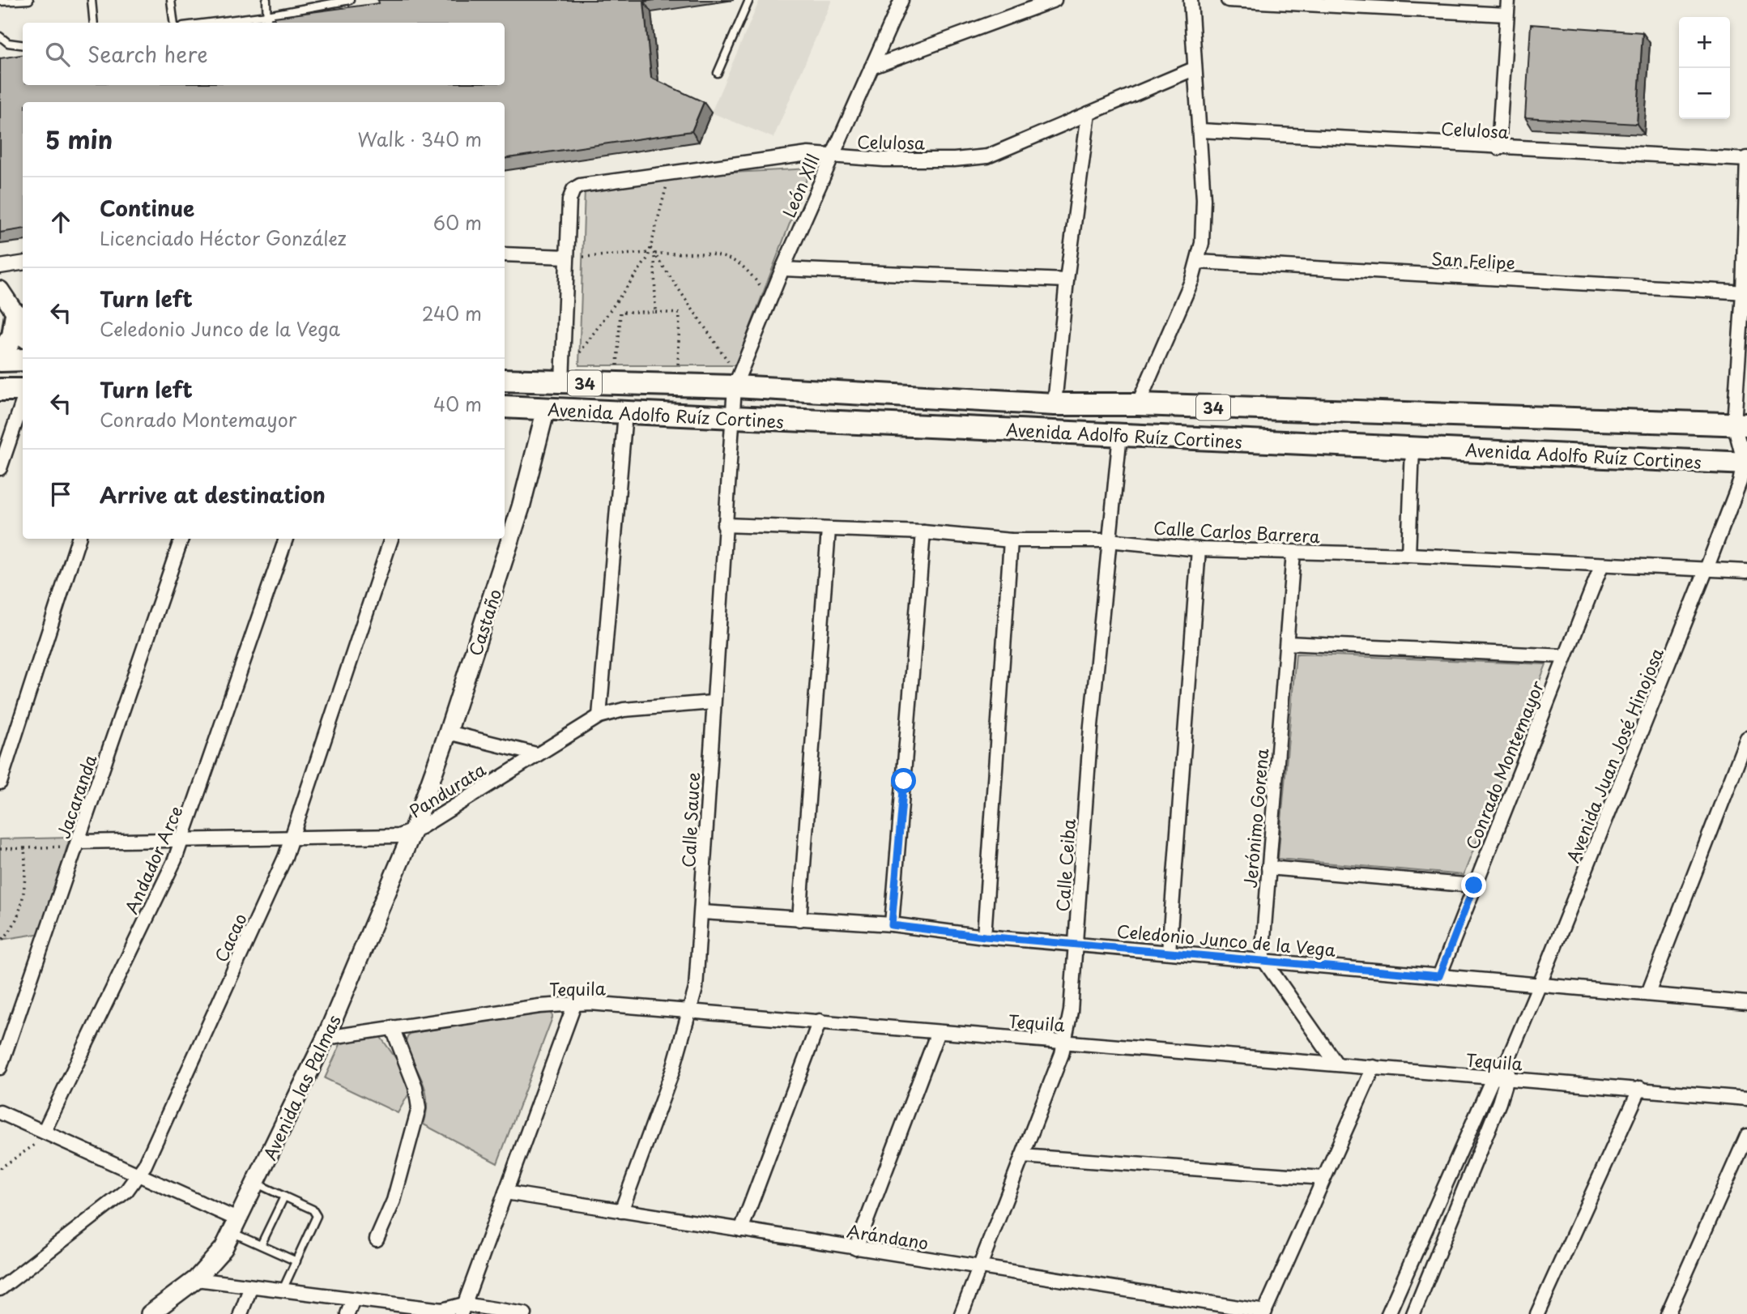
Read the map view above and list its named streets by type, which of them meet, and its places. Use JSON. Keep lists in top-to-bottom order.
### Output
{
  "streets": {
    "main road": ["34", "Avenida Adolfo Ruíz Cortines"],
    "street": [
      "Celulosa",
      "León Xlll",
      "San Felipe",
      "Calle Carlos Barrera",
      "Castaño",
      "Avenida Juan José Hinojosa",
      "Conrado Montemayor",
      "Pandurata",
      "Jacaranda",
      "Jerónimo Gorena",
      "Calle Sauce",
      "Andador Arce",
      "Calle Ceiba",
      "Cacao",
      "Celedonio Junco de la Vega",
      "Tequila",
      "Avenida las Palmas",
      "Arándano"
    ]
  },
  "crossings": [
    ["Celulosa", "León Xlll"],
    ["Celulosa", "Avenida Juan José Hinojosa"],
    ["León Xlll", "Avenida Adolfo Ruíz Cortines"],
    ["León Xlll", "Calle Sauce"],
    ["San Felipe", "Avenida Juan José Hinojosa"],
    ["Avenida Adolfo Ruíz Cortines", "Castaño"],
    ["Avenida Adolfo Ruíz Cortines", "Avenida Juan José Hinojosa"],
    ["Avenida Adolfo Ruíz Cortines", "Calle Sauce"],
    ["Avenida Adolfo Ruíz Cortines", "Calle Ceiba"],
    ["Calle Carlos Barrera", "Avenida Juan José Hinojosa"],
    ["Calle Carlos Barrera", "Conrado Montemayor"],
    ["Calle Carlos Barrera", "Jerónimo Gorena"],
    ["Calle Carlos Barrera", "Calle Sauce"],
    ["Calle Carlos Barrera", "Calle Ceiba"],
    ["Castaño", "Pandurata"],
    ["Castaño", "Avenida las Palmas"],
    ["Avenida Juan José Hinojosa", "Celedonio Junco de la Vega"],
    ["Avenida Juan José Hinojosa", "Tequila"],
    ["Conrado Montemayor", "Celedonio Junco de la Vega"],
    ["Pandurata", "Jacaranda"],
    ["Pandurata", "Calle Sauce"],
    ["Pandurata", "Andador Arce"],
    ["Pandurata", "Cacao"],
    ["Pandurata", "Avenida las Palmas"],
    ["Jerónimo Gorena", "Celedonio Junco de la Vega"],
    ["Calle Sauce", "Celedonio Junco de la Vega"],
    ["Calle Sauce", "Tequila"],
    ["Calle Sauce", "Arándano"],
    ["Calle Ceiba", "Celedonio Junco de la Vega"],
    ["Calle Ceiba", "Tequila"],
    ["Calle Ceiba", "Arándano"],
    ["Tequila", "Avenida las Palmas"]
  ],
  "page": {
    "map_buttons": ["+", "−"],
    "search": "Search here",
    "heading": ["5 min", "Walk · 340 m"],
    "list": [
      ["Continue", "Licenciado Héctor González", "60 m"],
      ["Turn left", "Celedonio Junco de la Vega", "240 m"],
      ["Turn left", "Conrado Montemayor", "40 m"],
      "Arrive at destination"
    ]
  }
}
